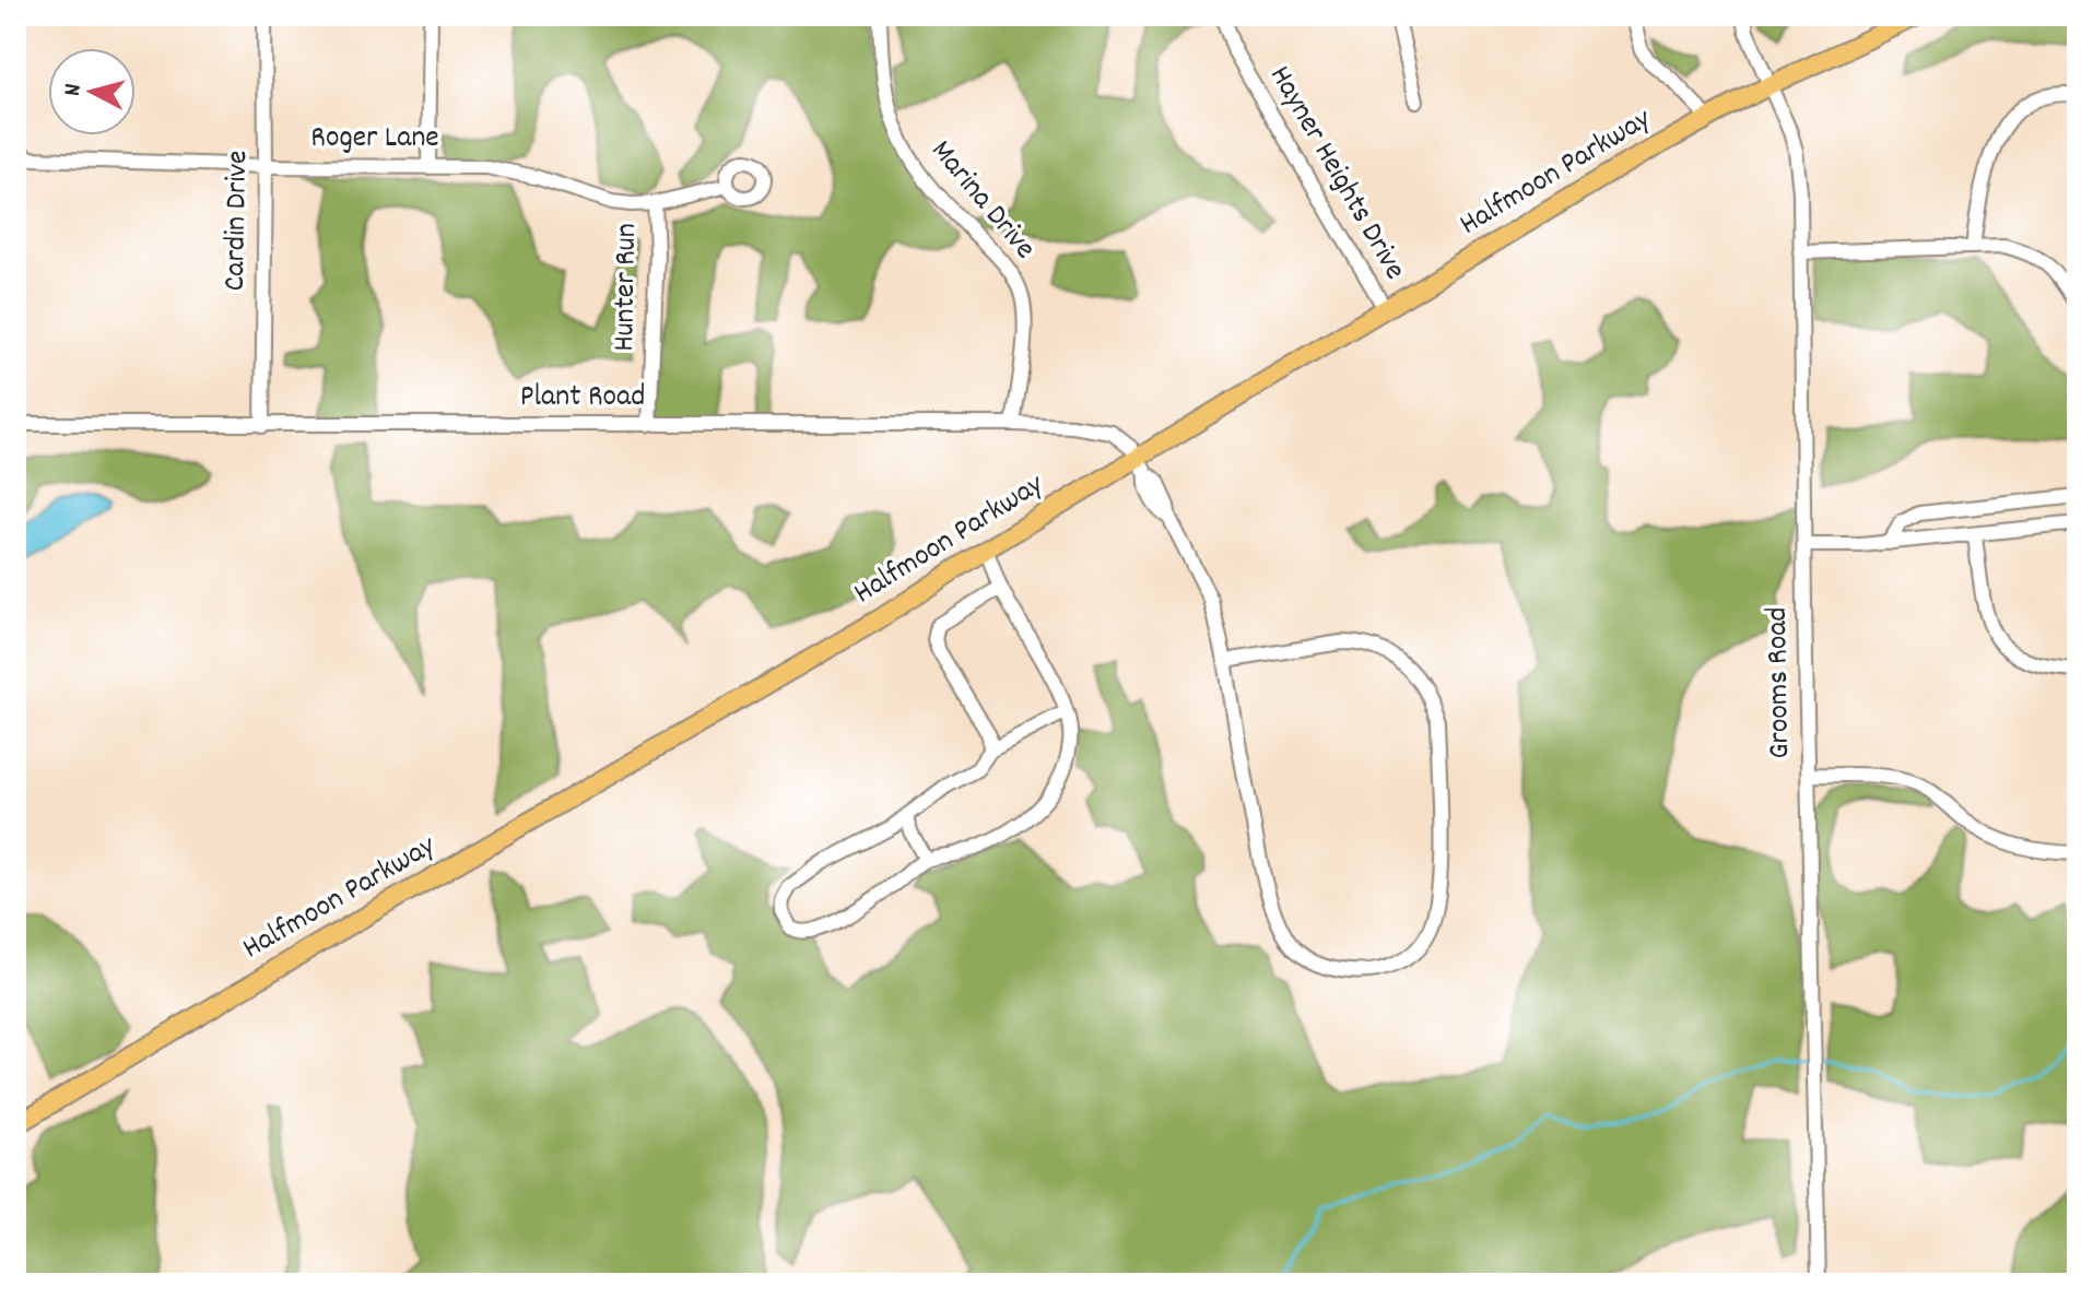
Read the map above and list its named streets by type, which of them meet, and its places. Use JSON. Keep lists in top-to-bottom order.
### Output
{
  "streets": {
    "main road": ["Halfmoon Parkway"],
    "street": [
      "Roger Lane",
      "Hayner Heights Drive",
      "Marina Drive",
      "Cardin Drive",
      "Hunter Run",
      "Plant Road",
      "Grooms Road"
    ]
  },
  "crossings": [
    ["Roger Lane", "Cardin Drive"],
    ["Roger Lane", "Hunter Run"],
    ["Hayner Heights Drive", "Halfmoon Parkway"],
    ["Halfmoon Parkway", "Plant Road"],
    ["Halfmoon Parkway", "Grooms Road"],
    ["Marina Drive", "Plant Road"],
    ["Cardin Drive", "Plant Road"],
    ["Hunter Run", "Plant Road"]
  ],
  "north": "left"
}
